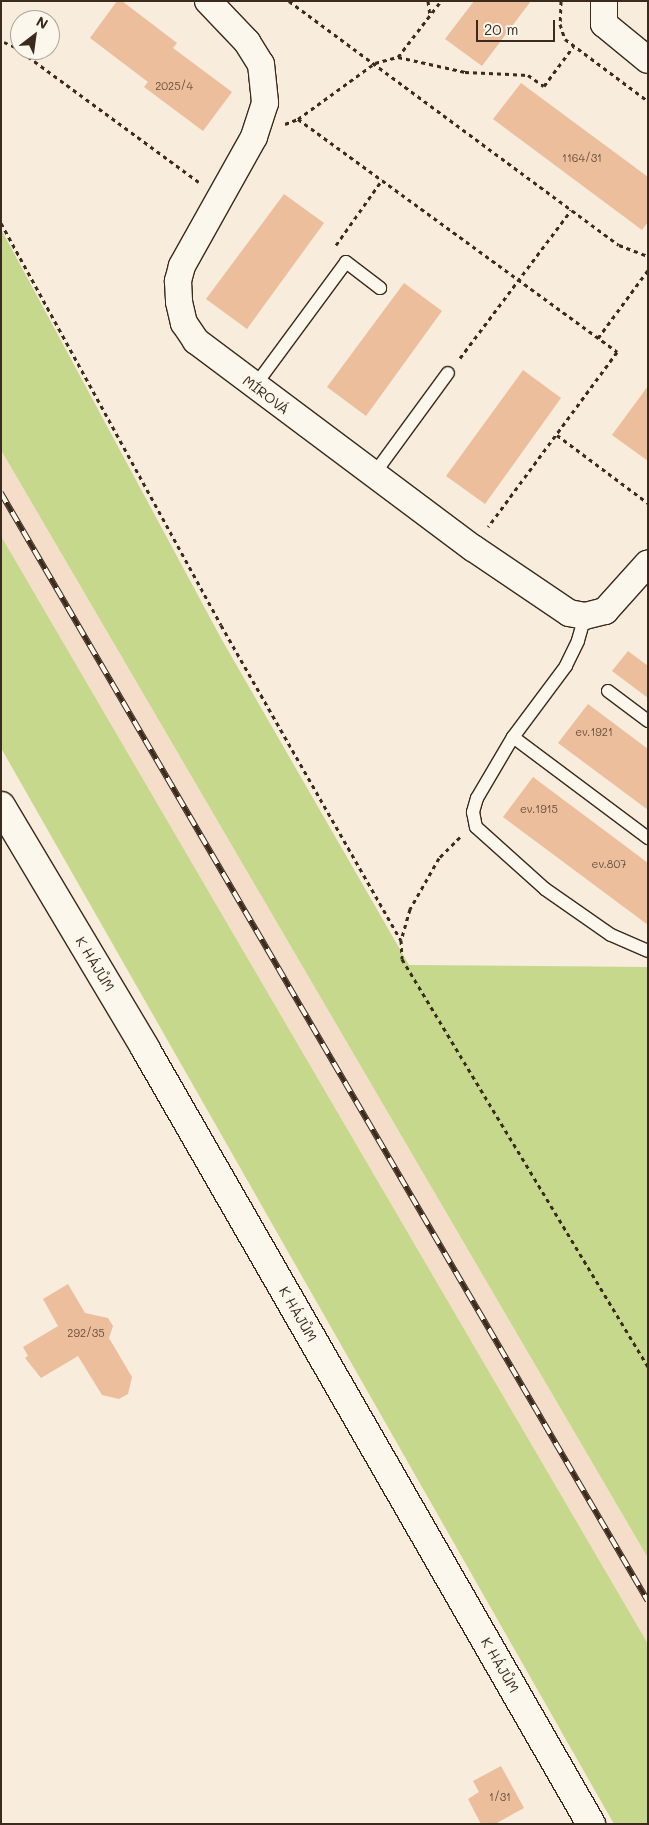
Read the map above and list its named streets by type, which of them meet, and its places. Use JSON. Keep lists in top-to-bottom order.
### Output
{
  "streets": {
    "street": ["MÍROVÁ", "K HÁJŮM"]
  },
  "house_numbers": [
    "2025/4",
    "1164/31",
    "ev.1921",
    "ev.1915",
    "ev.807",
    "292/35",
    "1/31"
  ],
  "scale_bar": "20 m",
  "north": "top right"
}
